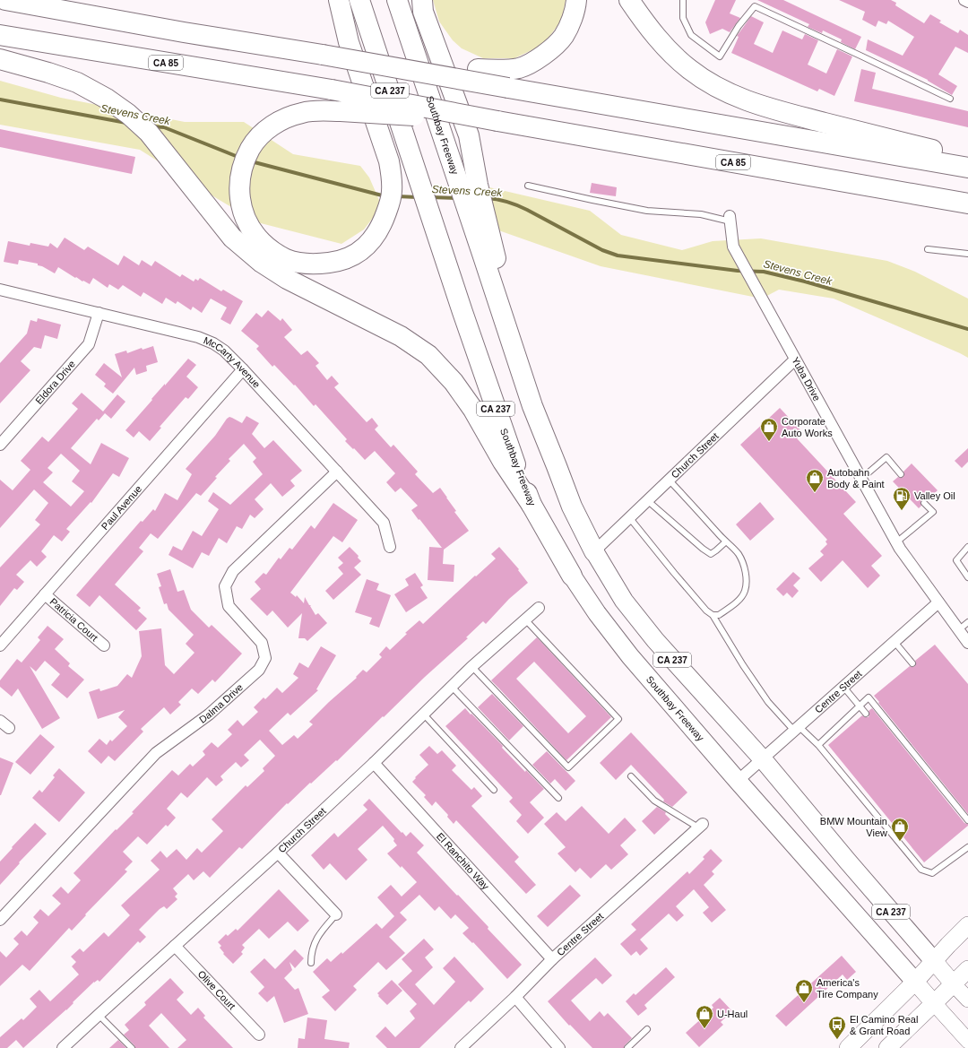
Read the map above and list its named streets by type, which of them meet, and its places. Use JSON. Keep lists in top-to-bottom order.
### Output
{
  "streets": {
    "highway": ["CA 85", "CA 237", "Southbay Freeway"],
    "street": [
      "McCarty Avenue",
      "Yuba Drive",
      "Eldora Drive",
      "Church Street",
      "Paul Avenue",
      "Patricia Court",
      "Centre Street",
      "Dalma Drive",
      "El Ranchito Way",
      "Olive Court"
    ]
  },
  "crossings": [
    ["CA 237", "Southbay Freeway"],
    ["CA 237", "Church Street"],
    ["CA 237", "Centre Street"],
    ["Southbay Freeway", "Centre Street"],
    ["McCarty Avenue", "Eldora Drive"],
    ["McCarty Avenue", "Paul Avenue"],
    ["McCarty Avenue", "Dalma Drive"],
    ["Yuba Drive", "Church Street"],
    ["Yuba Drive", "Centre Street"],
    ["Church Street", "El Ranchito Way"],
    ["Church Street", "Olive Court"],
    ["Paul Avenue", "Patricia Court"],
    ["Centre Street", "El Ranchito Way"]
  ],
  "water": ["Stevens Creek"],
  "places": {
    "shop": [
      "Corporate Auto Works",
      "Autobahn Body & Paint",
      "BMW Mountain View",
      "America's Tire Company",
      "U-Haul"
    ],
    "fuel station": ["Valley Oil"],
    "bus stop": ["El Camino Real & Grant Road"]
  }
}
